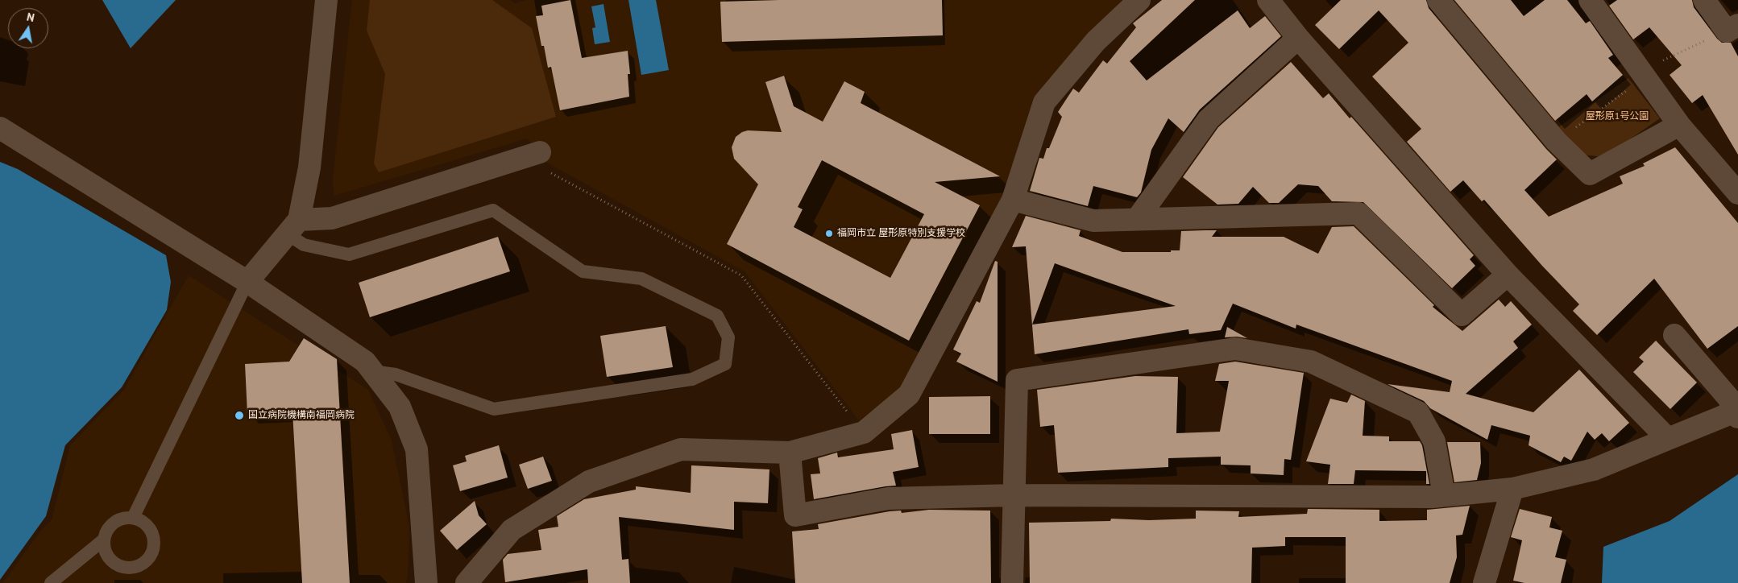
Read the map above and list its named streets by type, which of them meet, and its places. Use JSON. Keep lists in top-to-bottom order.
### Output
{
  "parks": ["屋形原1号公園"],
  "places": ["福岡市立 屋形原特別支援学校", "国立病院機構南福岡病院"],
  "north": "top"
}
